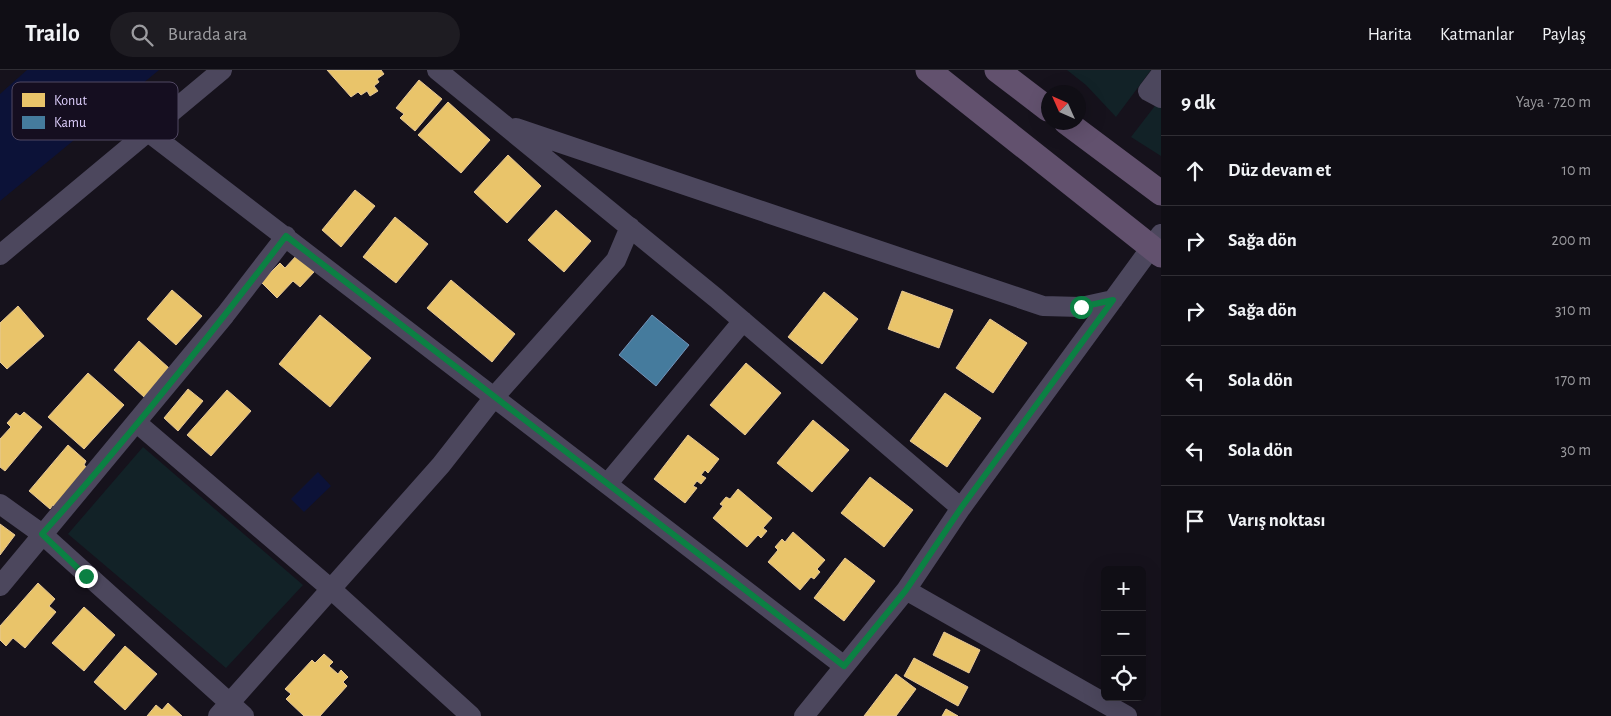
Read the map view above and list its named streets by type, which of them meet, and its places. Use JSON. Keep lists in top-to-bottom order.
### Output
{
  "legend": ["Konut", "Kamu"],
  "north": "top left",
  "page": {
    "header": "Trailo",
    "search": "Burada ara",
    "nav": ["Harita", "Katmanlar", "Paylaş"],
    "heading": ["9 dk", "Yaya · 720 m"],
    "list": [
      ["Düz devam et", "10 m"],
      ["Sağa dön", "200 m"],
      ["Sağa dön", "310 m"],
      ["Sola dön", "170 m"],
      ["Sola dön", "30 m"],
      "Varış noktası"
    ],
    "map_buttons": ["+", "−"]
  }
}
